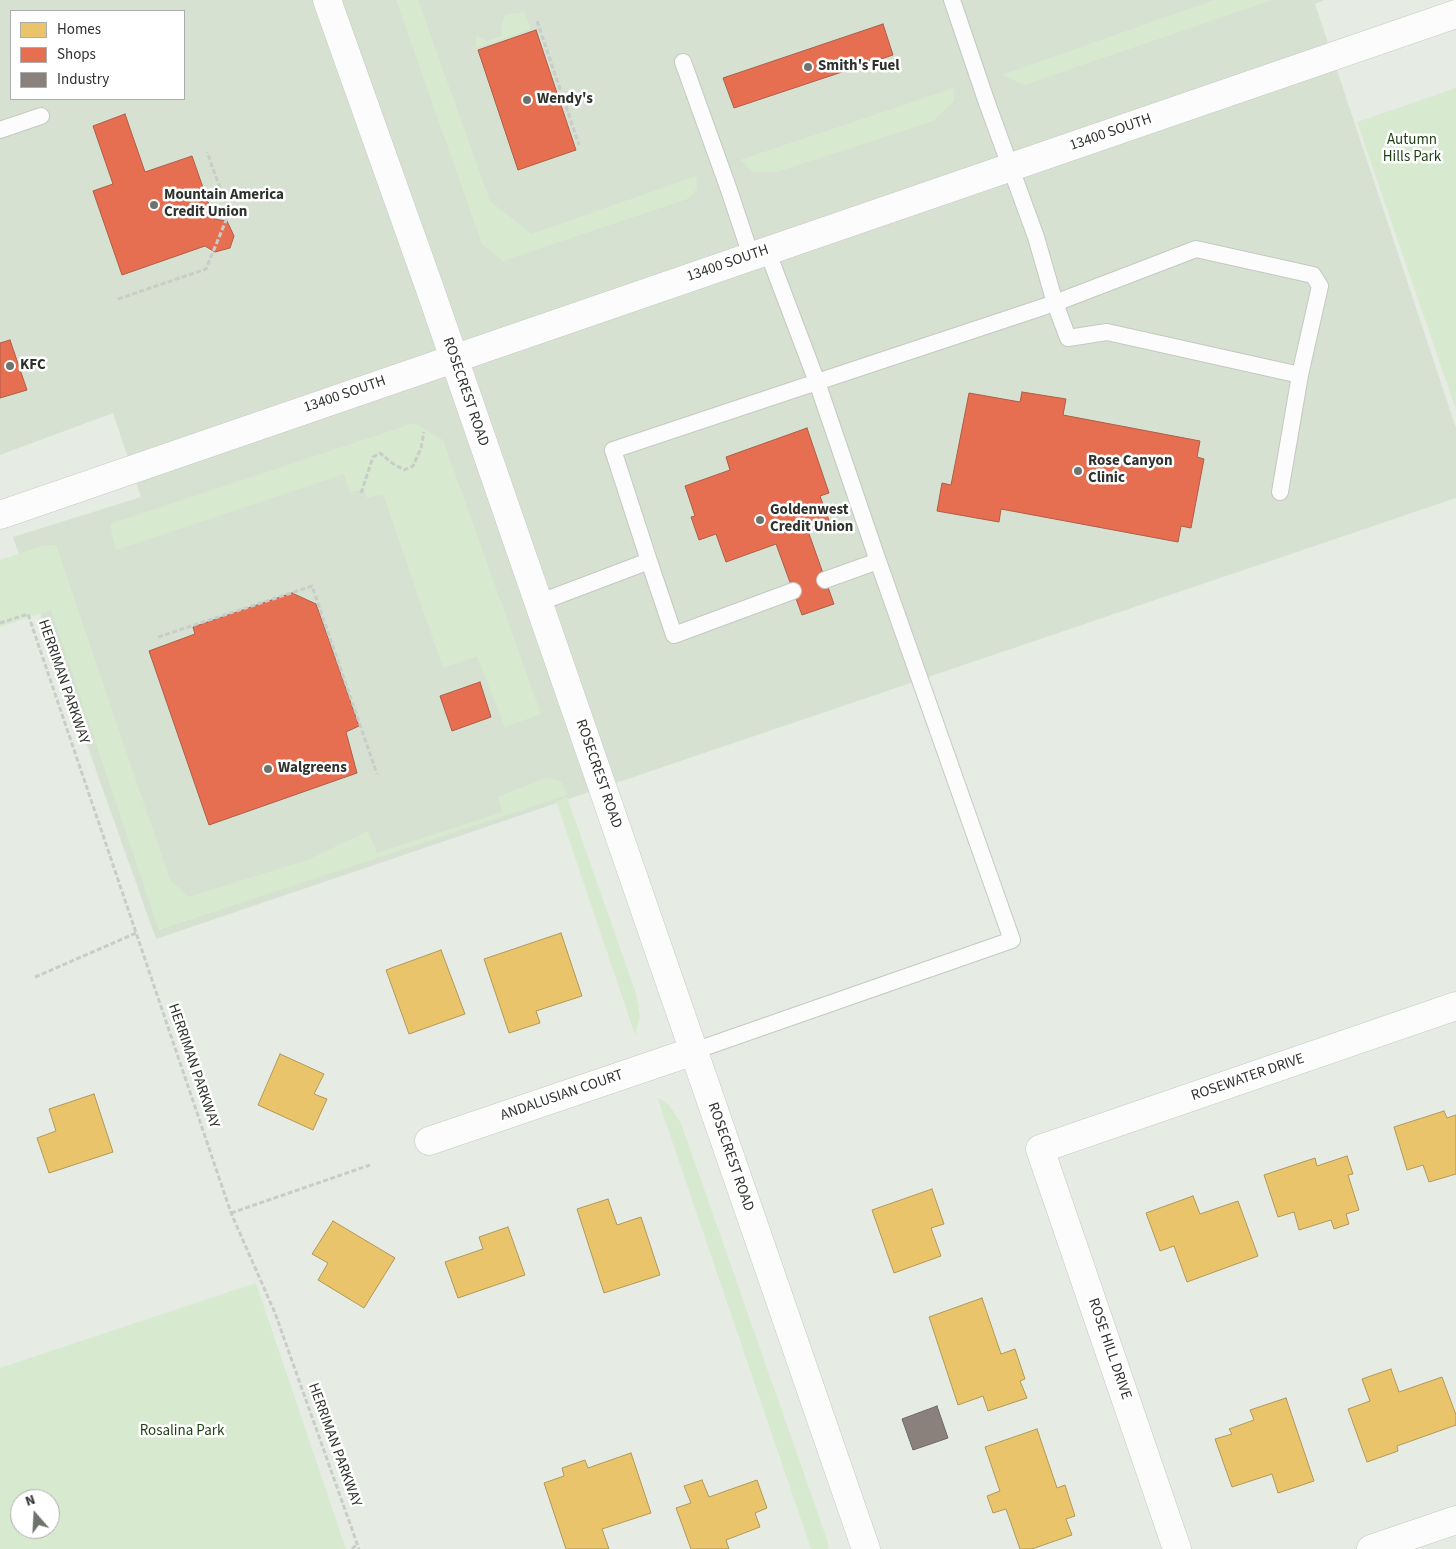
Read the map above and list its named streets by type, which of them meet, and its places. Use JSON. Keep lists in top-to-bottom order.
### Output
{
  "streets": {
    "main road": [
      "13400 SOUTH",
      "ROSECREST ROAD",
      "ROSEWATER DRIVE",
      "ANDALUSIAN COURT",
      "ROSE HILL DRIVE"
    ],
    "path": ["HERRIMAN PARKWAY"]
  },
  "crossings": [
    ["13400 SOUTH", "ROSECREST ROAD"],
    ["ROSECREST ROAD", "ANDALUSIAN COURT"],
    ["ROSEWATER DRIVE", "ROSE HILL DRIVE"]
  ],
  "parks": ["Autumn Hills Park", "Rosalina Park"],
  "places": [
    "Smith's Fuel",
    "Wendy's",
    "Mountain America Credit Union",
    "KFC",
    "Rose Canyon Clinic",
    "Goldenwest Credit Union",
    "Walgreens"
  ],
  "legend": ["Homes", "Shops", "Industry"],
  "north": "top"
}
